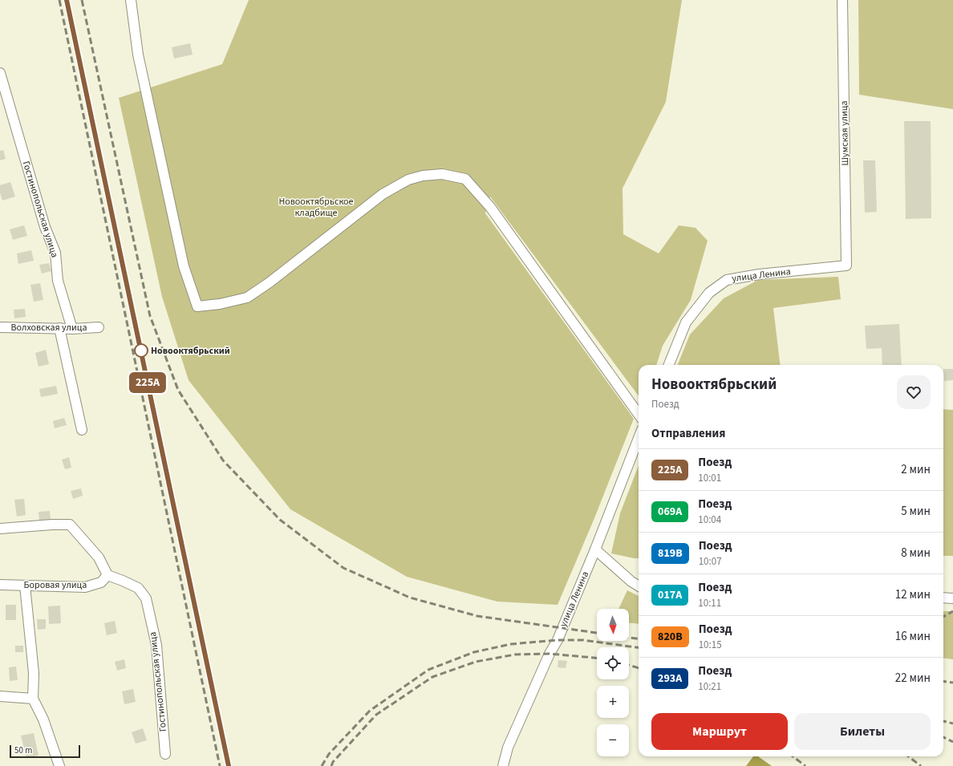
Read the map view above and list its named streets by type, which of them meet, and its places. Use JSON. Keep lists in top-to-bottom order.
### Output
{
  "streets": {
    "street": [
      "Шумская улица",
      "Гостинопольская улица",
      "улица Ленина",
      "Волховская улица",
      "Боровая улица"
    ]
  },
  "crossings": [
    ["Шумская улица", "улица Ленина"],
    ["Гостинопольская улица", "Волховская улица"],
    ["Гостинопольская улица", "Боровая улица"]
  ],
  "parks": ["Новооктябрьское кладбище"],
  "places": ["Новооктябрьский"],
  "scale_bar": "50 m",
  "north": "bottom",
  "page": {
    "on_map": "225А",
    "heading": [
      ["Новооктябрьский", "Поезд"],
      "Отправления"
    ],
    "list": [
      {
        "mark": "225А",
        "name": "Поезд",
        "note": "10:01",
        "value": "2 мин"
      },
      {
        "mark": "069А",
        "name": "Поезд",
        "note": "10:04",
        "value": "5 мин"
      },
      {
        "mark": "819В",
        "name": "Поезд",
        "note": "10:07",
        "value": "8 мин"
      },
      {
        "mark": "017А",
        "name": "Поезд",
        "note": "10:11",
        "value": "12 мин"
      },
      {
        "mark": "820В",
        "name": "Поезд",
        "note": "10:15",
        "value": "16 мин"
      },
      {
        "mark": "293А",
        "name": "Поезд",
        "note": "10:21",
        "value": "22 мин"
      }
    ],
    "map_buttons": ["+", "−"],
    "buttons": ["Маршрут", "Билеты"],
    "scale": "50 m"
  }
}
